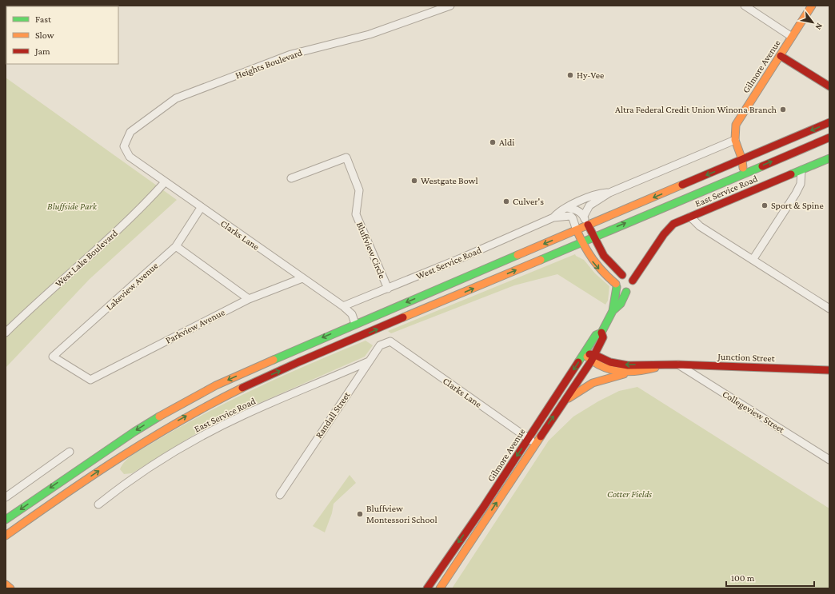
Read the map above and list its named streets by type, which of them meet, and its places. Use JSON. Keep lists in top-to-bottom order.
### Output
{
  "streets": {
    "main road": ["Gilmore Avenue", "East Service Road", "Junction Street"],
    "street": [
      "Heights Boulevard",
      "Clarks Lane",
      "Bluffview Circle",
      "West Lake Boulevard",
      "West Service Road",
      "Lakeview Avenue",
      "Parkview Avenue",
      "Collegeview Street",
      "Randall Street"
    ]
  },
  "crossings": [
    ["Heights Boulevard", "Clarks Lane"],
    ["Gilmore Avenue", "East Service Road"],
    ["Gilmore Avenue", "Clarks Lane"],
    ["Gilmore Avenue", "West Service Road"],
    ["Gilmore Avenue", "Junction Street"],
    ["East Service Road", "Randall Street"],
    ["Clarks Lane", "West Lake Boulevard"],
    ["Clarks Lane", "West Service Road"],
    ["Clarks Lane", "Lakeview Avenue"],
    ["Clarks Lane", "Parkview Avenue"],
    ["Clarks Lane", "Randall Street"],
    ["Bluffview Circle", "West Service Road"],
    ["Lakeview Avenue", "Parkview Avenue"],
    ["Junction Street", "Collegeview Street"]
  ],
  "parks": ["Bluffside Park", "Cotter Fields"],
  "places": [
    "Hy-Vee",
    "Altra Federal Credit Union Winona Branch",
    "Aldi",
    "Westgate Bowl",
    "Culver's",
    "Sport & Spine",
    "Bluffview Montessori School"
  ],
  "legend": ["Fast", "Slow", "Jam"],
  "scale_bar": "100 m",
  "north": "bottom right"
}
